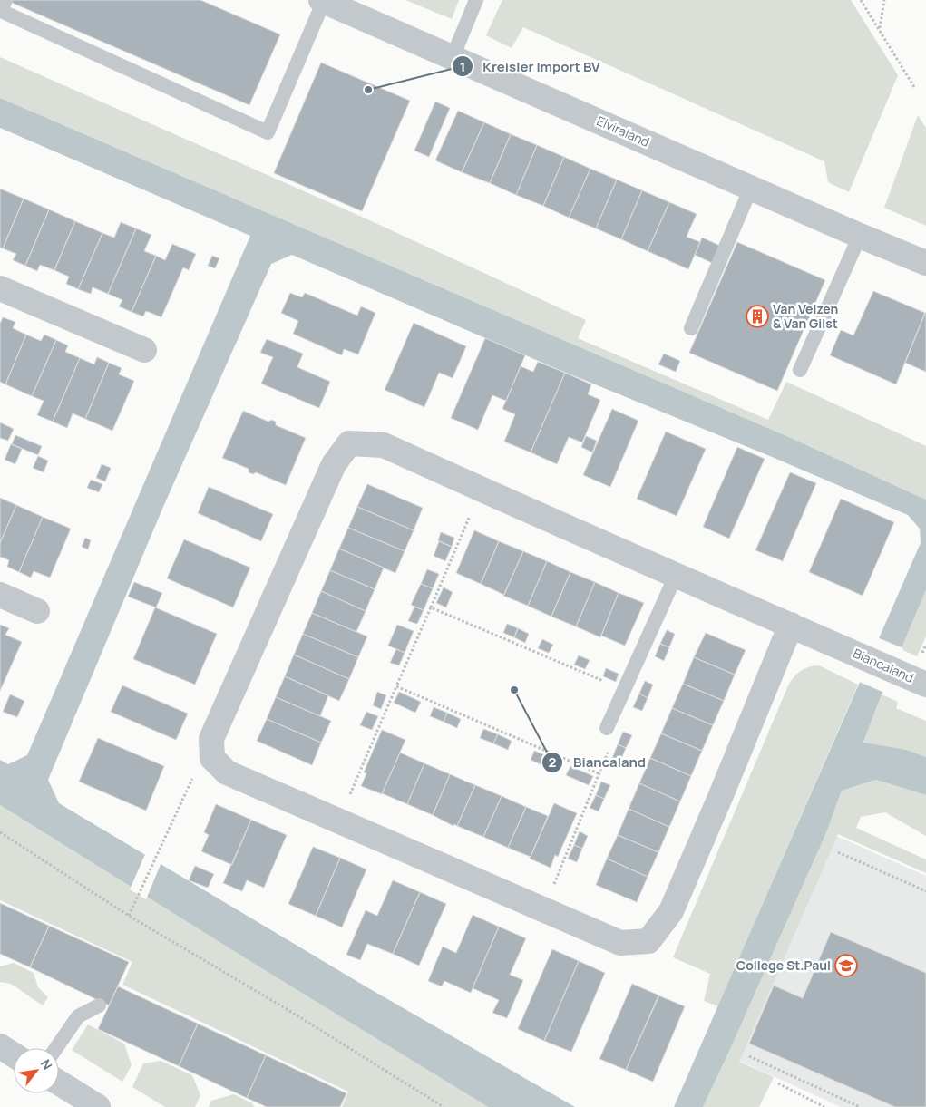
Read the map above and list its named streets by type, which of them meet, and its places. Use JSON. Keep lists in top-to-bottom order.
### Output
{
  "streets": {
    "street": ["Elviraland", "Biancaland"]
  },
  "places": {
    "other": ["Kreisler Import BV", "Biancaland"],
    "building": ["Van Velzen & Van Gilst"],
    "school or university": ["College St.Paul"]
  },
  "north": "top right"
}
